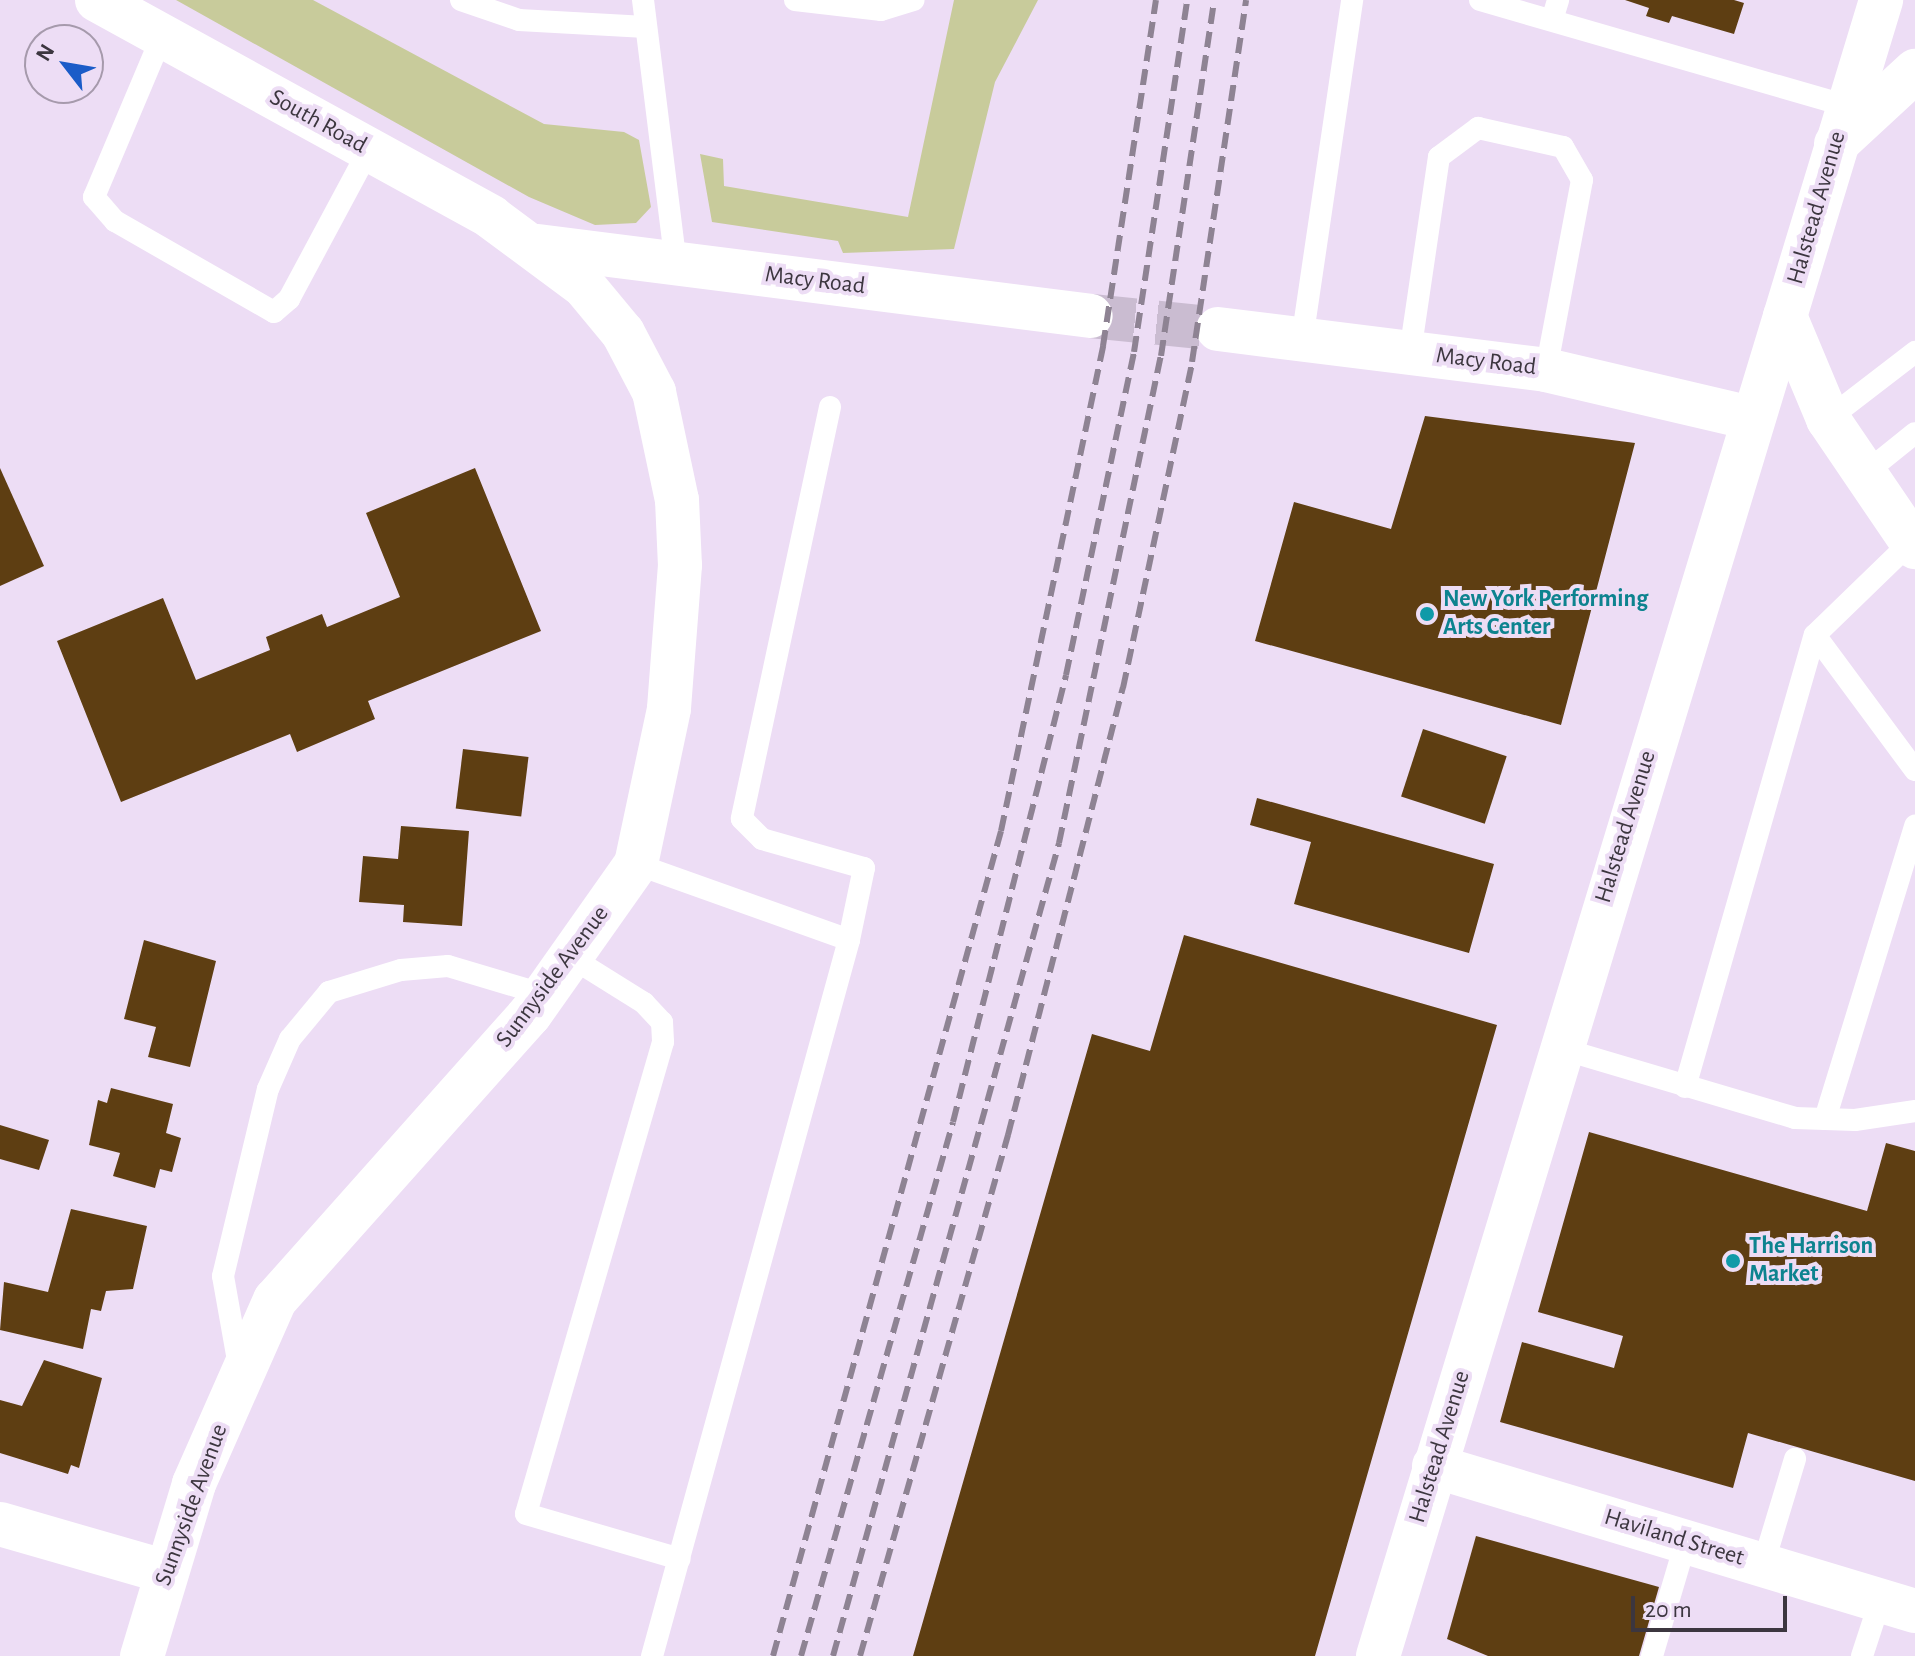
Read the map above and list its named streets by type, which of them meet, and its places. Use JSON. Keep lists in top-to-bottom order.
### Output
{
  "streets": {
    "street": [
      "South Road",
      "Halstead Avenue",
      "Macy Road",
      "Sunnyside Avenue",
      "Haviland Street"
    ]
  },
  "crossings": [
    ["South Road", "Macy Road"],
    ["South Road", "Sunnyside Avenue"],
    ["Halstead Avenue", "Macy Road"],
    ["Halstead Avenue", "Haviland Street"],
    ["Macy Road", "Sunnyside Avenue"]
  ],
  "places": ["New York Performing Arts Center", "The Harrison Market"],
  "scale_bar": "20 m",
  "north": "top left"
}
